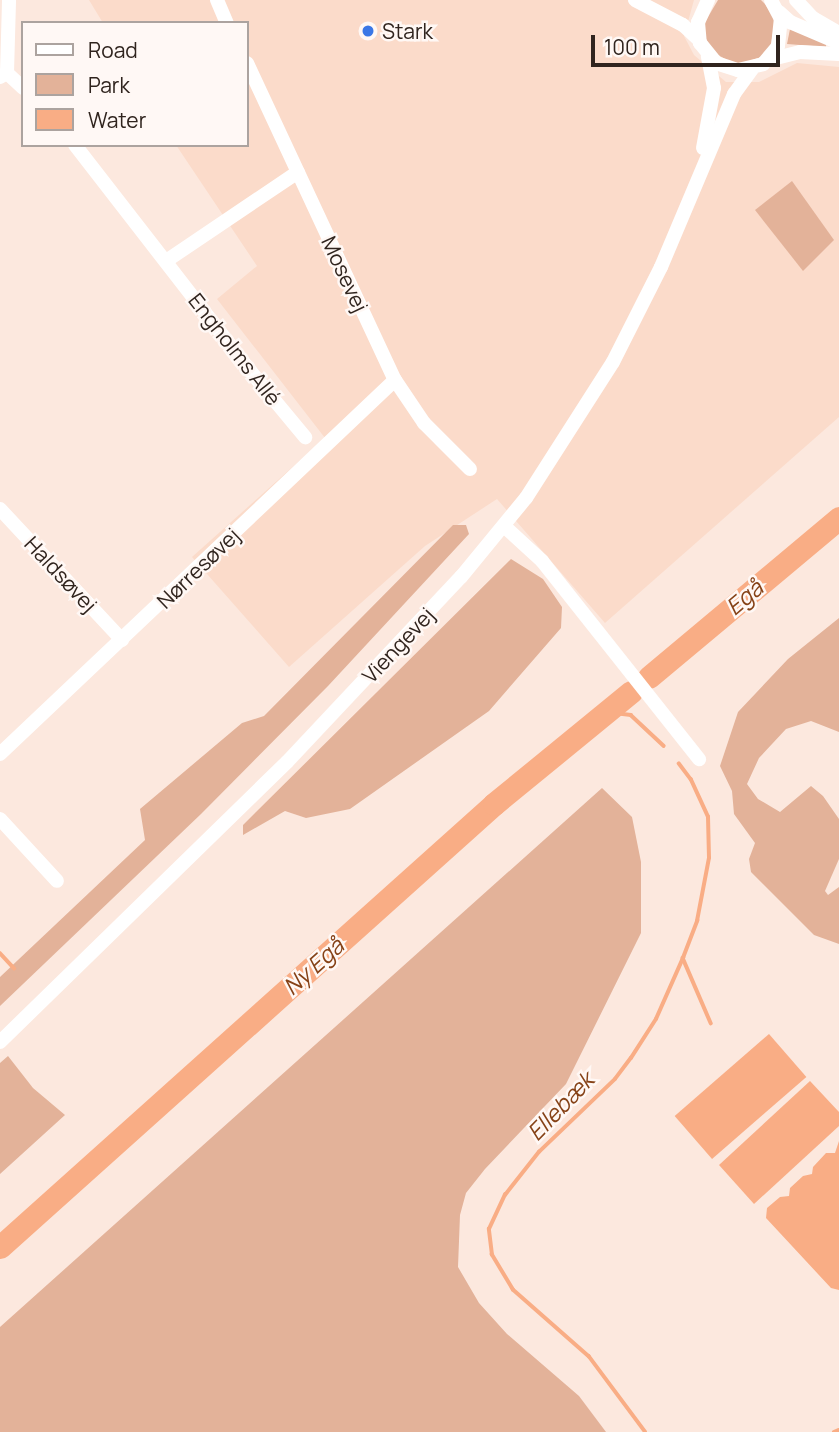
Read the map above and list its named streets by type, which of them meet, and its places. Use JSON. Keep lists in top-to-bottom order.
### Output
{
  "streets": {
    "street": [
      "Mosevej",
      "Engholms Allé",
      "Nørresøvej",
      "Haldsøvej",
      "Viengevej"
    ]
  },
  "crossings": [
    ["Mosevej", "Nørresøvej"],
    ["Nørresøvej", "Haldsøvej"]
  ],
  "water": ["Egå", "Ny Egå", "Ellebæk"],
  "places": ["Stark"],
  "legend": ["Road", "Park", "Water"],
  "scale_bar": "100 m"
}
